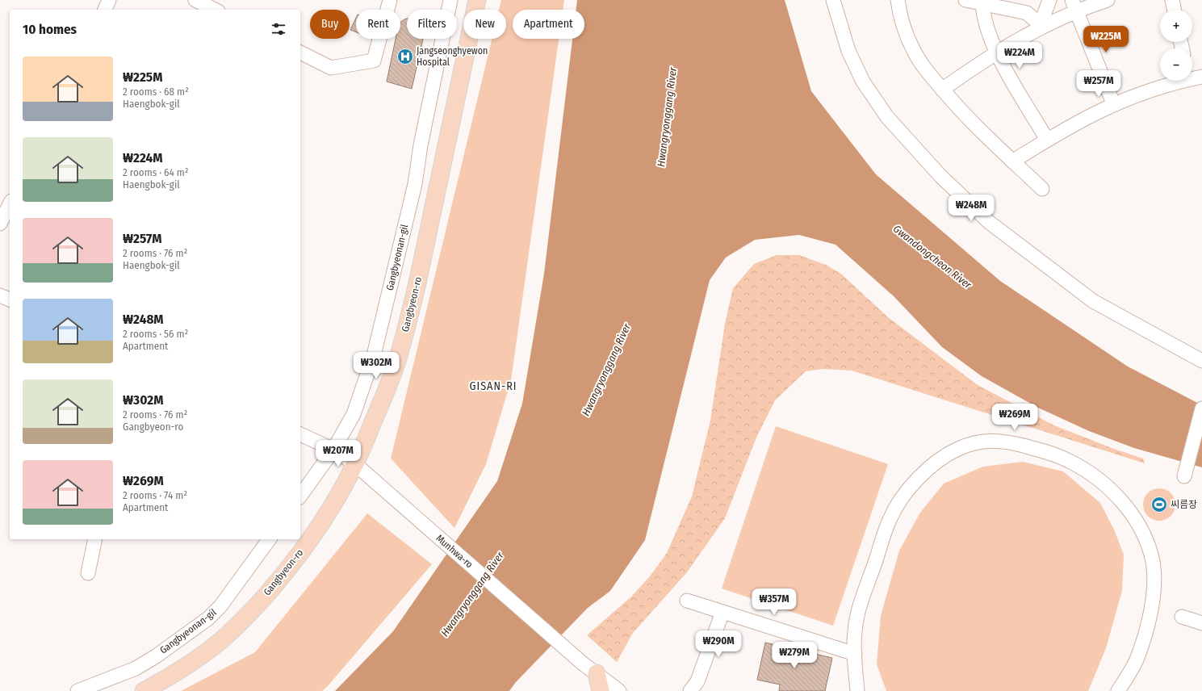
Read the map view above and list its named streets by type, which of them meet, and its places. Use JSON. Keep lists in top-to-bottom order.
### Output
{
  "streets": {
    "main road": ["Gangbyeon-ro"],
    "street": ["Gangbyeonan-gil", "Munhwa-ro"]
  },
  "crossings": [
    ["Gangbyeonan-gil", "Munhwa-ro"],
    ["Gangbyeon-ro", "Munhwa-ro"]
  ],
  "districts": ["GISAN-RI"],
  "water": ["Hwangryonggang River", "Gwandongcheon River"],
  "places": {
    "hospital": ["Jangseonghyewon Hospital"],
    "sports": ["씨름장"]
  },
  "page": {
    "map_buttons": ["+", "−"],
    "chip": [
      "Buy",
      "Rent",
      "Filters",
      "New",
      "Apartment"
    ],
    "heading": "10 homes",
    "price": [
      "₩225M",
      "₩224M",
      "₩257M",
      "₩248M",
      "₩302M",
      "₩269M",
      "₩207M",
      "₩357M",
      "₩290M",
      "₩279M"
    ],
    "list": [
      {
        "name": "₩225M",
        "note": "2 rooms · 68 m² · Haengbok-gil"
      },
      {
        "name": "₩224M",
        "note": "2 rooms · 64 m² · Haengbok-gil"
      },
      {
        "name": "₩257M",
        "note": "2 rooms · 76 m² · Haengbok-gil"
      },
      {
        "name": "₩248M",
        "note": "2 rooms · 56 m² · Apartment"
      },
      {
        "name": "₩302M",
        "note": "2 rooms · 76 m² · Gangbyeon-ro"
      },
      {
        "name": "₩269M",
        "note": "2 rooms · 74 m² · Apartment"
      }
    ]
  }
}
